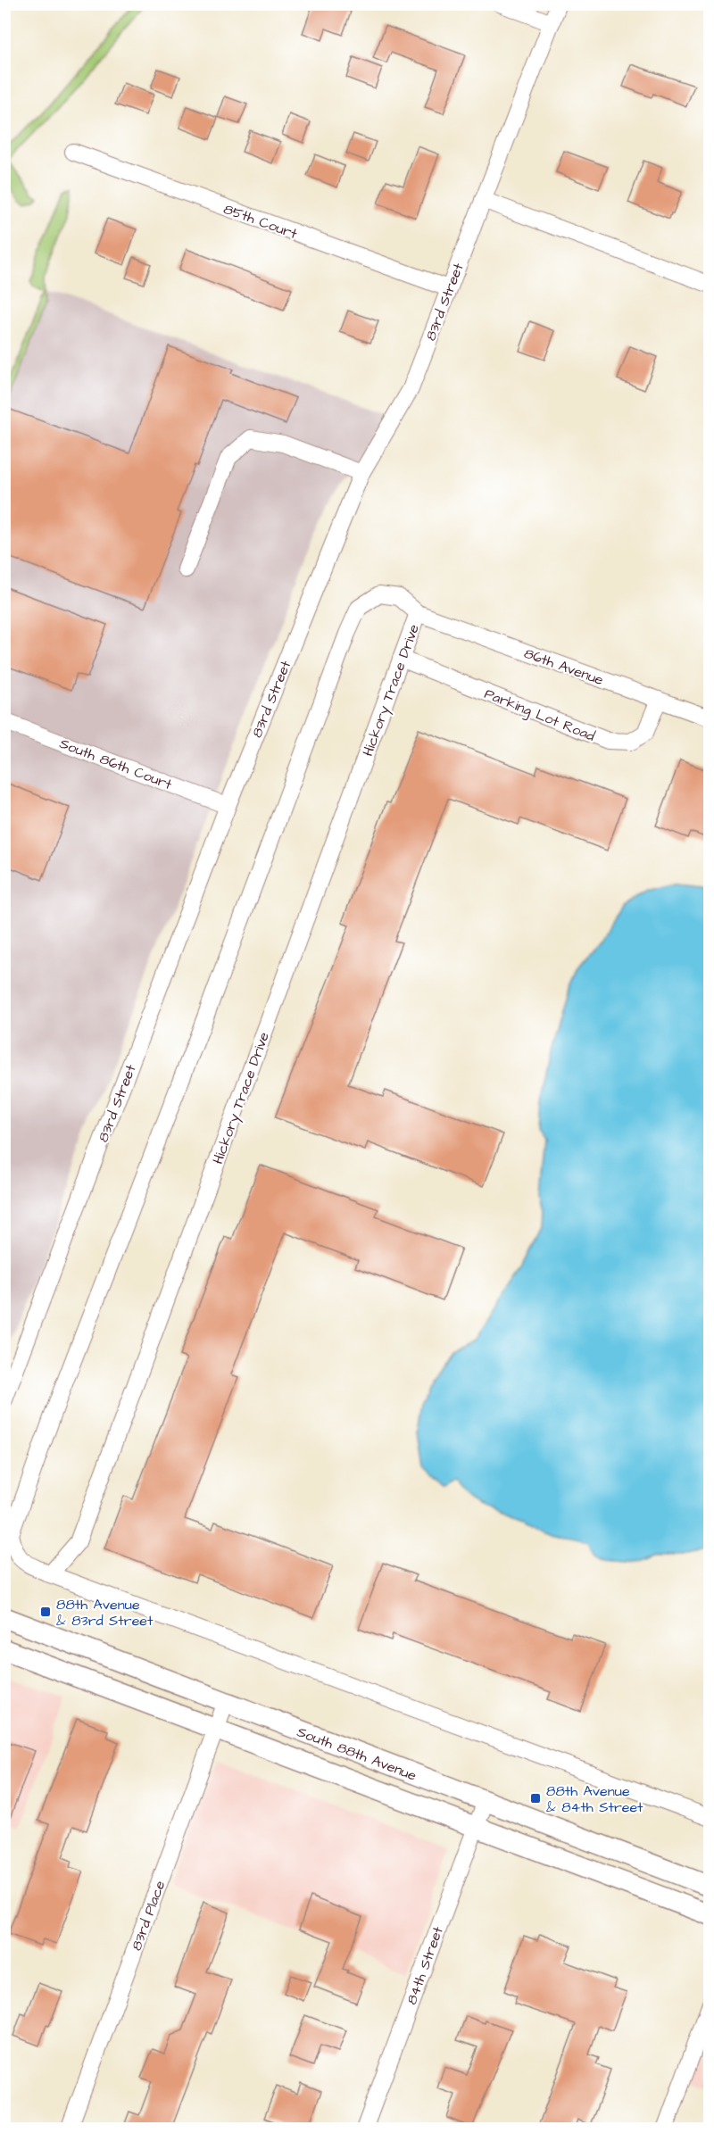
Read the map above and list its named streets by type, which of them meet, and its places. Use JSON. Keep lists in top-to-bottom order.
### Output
{
  "streets": {
    "street": [
      "85th Court",
      "83rd Street",
      "86th Avenue",
      "Hickory Trace Drive",
      "Parking Lot Road",
      "South 86th Court",
      "South 88th Avenue",
      "83rd Place",
      "84th Street"
    ]
  },
  "crossings": [
    ["85th Court", "83rd Street"],
    ["83rd Street", "South 86th Court"],
    ["86th Avenue", "Hickory Trace Drive"],
    ["86th Avenue", "Parking Lot Road"],
    ["Hickory Trace Drive", "Parking Lot Road"],
    ["South 88th Avenue", "83rd Place"],
    ["South 88th Avenue", "84th Street"]
  ],
  "places": {
    "transit": ["88th Avenue & 83rd Street", "88th Avenue & 84th Street"]
  }
}
